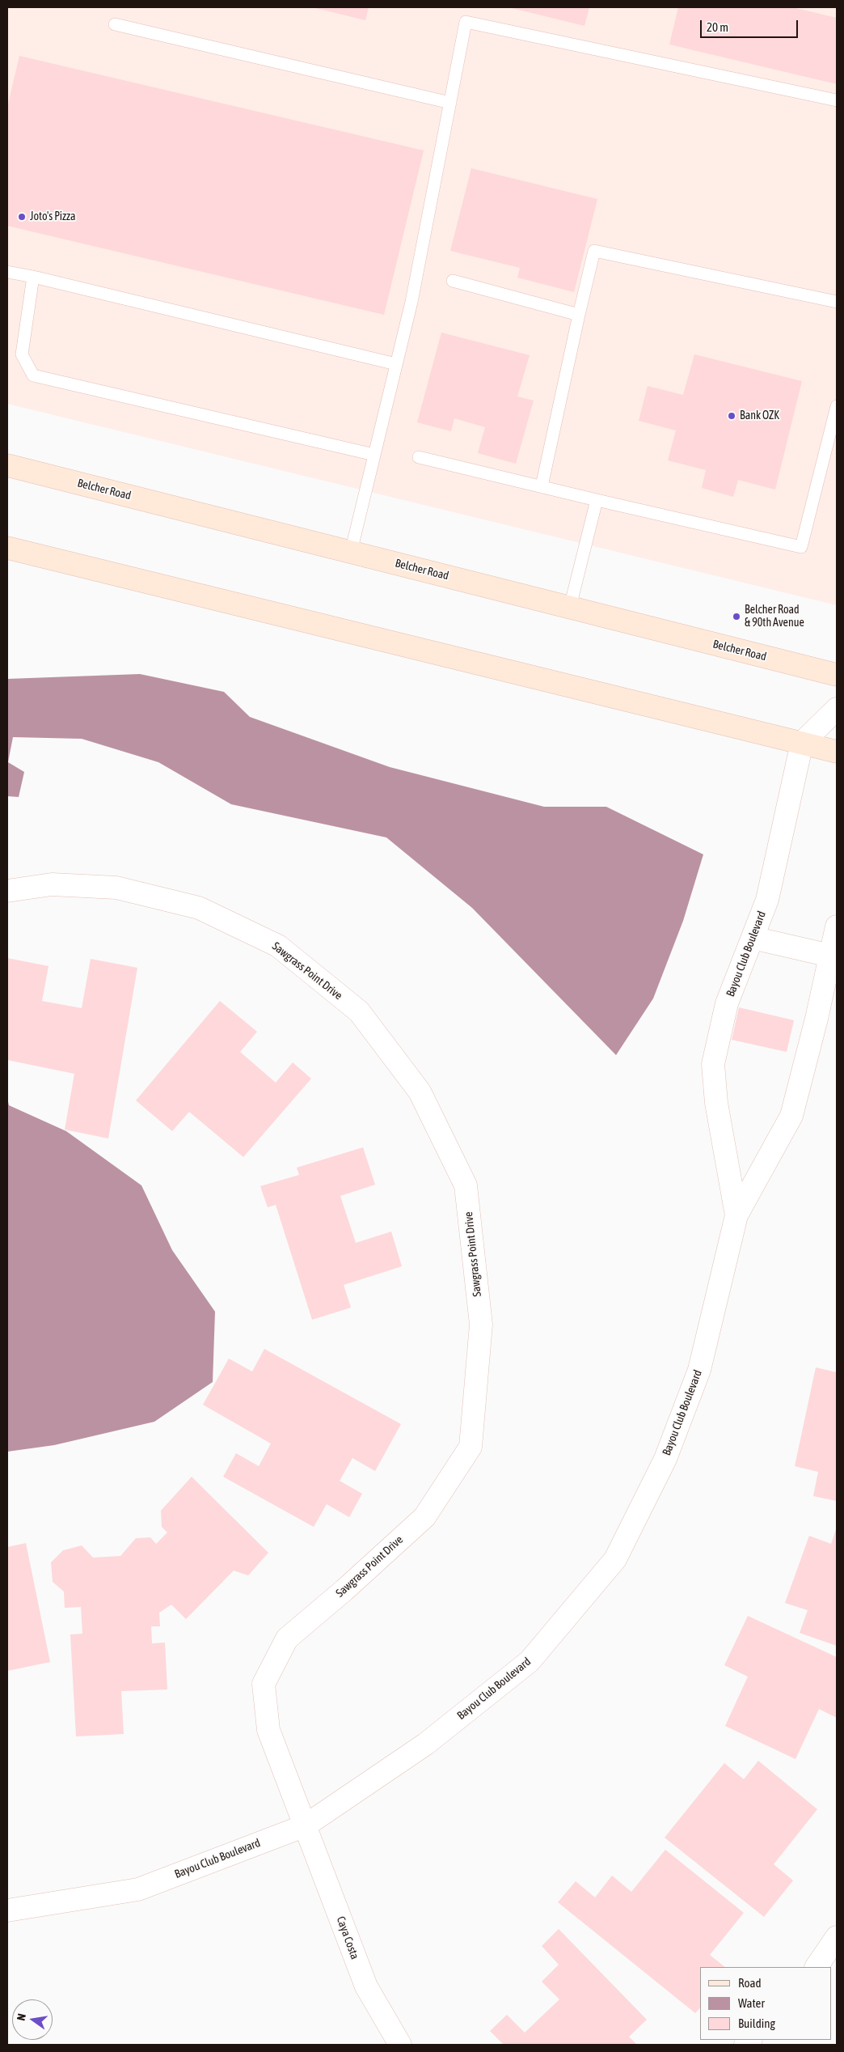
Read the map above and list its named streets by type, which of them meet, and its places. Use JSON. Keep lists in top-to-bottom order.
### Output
{
  "streets": {
    "main road": ["Belcher Road"],
    "street": ["Bayou Club Boulevard", "Sawgrass Point Drive", "Caya Costa"]
  },
  "crossings": [
    ["Bayou Club Boulevard", "Sawgrass Point Drive"],
    ["Bayou Club Boulevard", "Caya Costa"],
    ["Sawgrass Point Drive", "Caya Costa"]
  ],
  "places": ["Joto's Pizza", "Bank OZK", "Belcher Road & 90th Avenue"],
  "legend": ["Road", "Water", "Building"],
  "scale_bar": "20 m",
  "north": "left"
}
